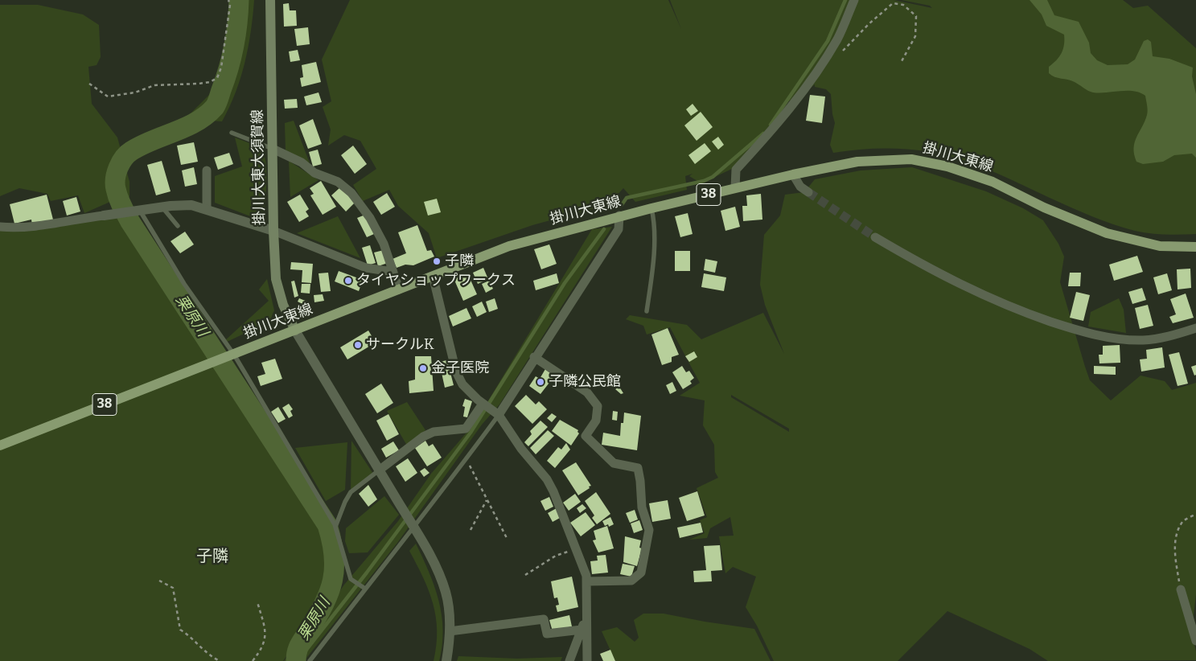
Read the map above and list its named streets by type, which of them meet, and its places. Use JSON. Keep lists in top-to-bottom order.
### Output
{
  "streets": {
    "main road": ["掛川大東線", "掛川大東大須賀線", "38"]
  },
  "crossings": [
    ["掛川大東線", "掛川大東大須賀線"]
  ],
  "districts": ["子隣"],
  "water": ["栗原川"],
  "places": [
    "子隣",
    "タイヤショップワークス",
    "サークルK",
    "金子医院",
    "子隣公民館"
  ]
}
